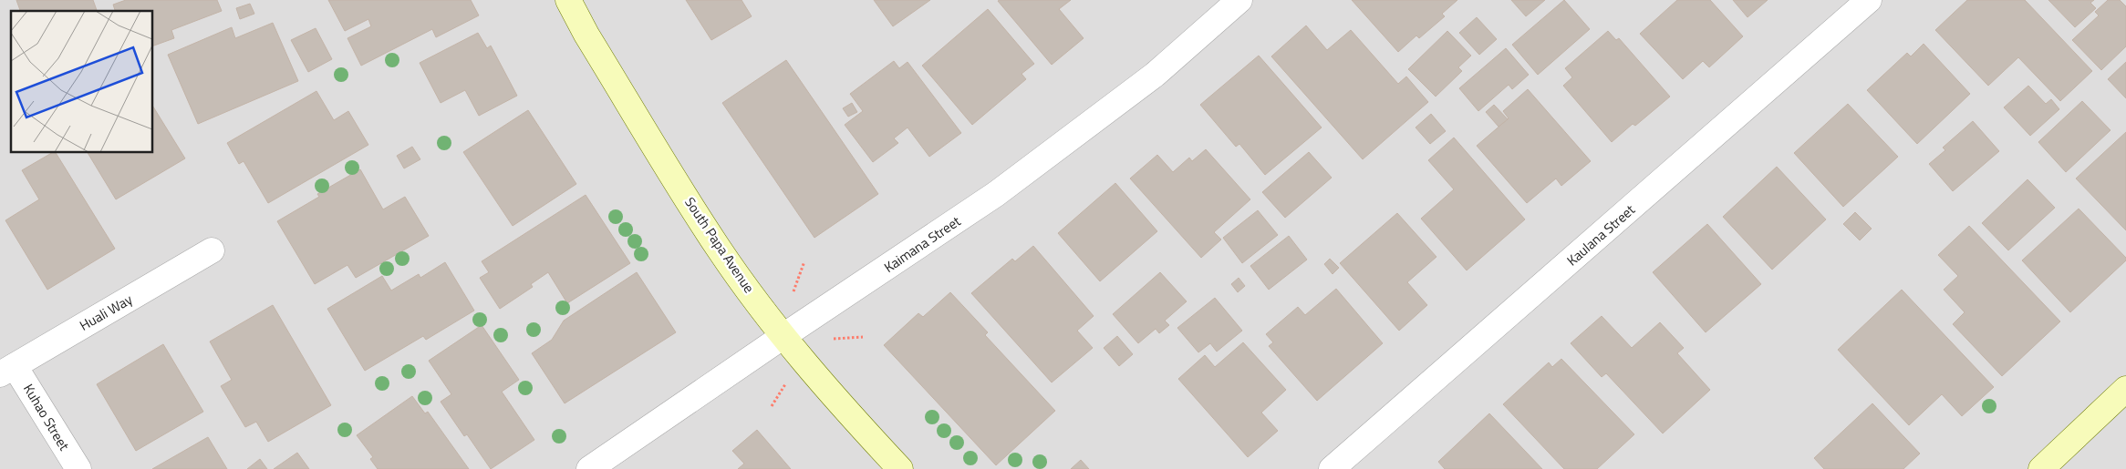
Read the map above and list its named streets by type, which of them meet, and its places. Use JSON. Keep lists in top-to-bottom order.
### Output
{
  "streets": {
    "street": [
      "Kaulana Street",
      "Kaimana Street",
      "South Papa Avenue",
      "Huali Way",
      "Kuhao Street"
    ]
  },
  "crossings": [
    ["Kaimana Street", "South Papa Avenue"],
    ["Huali Way", "Kuhao Street"]
  ]
}
